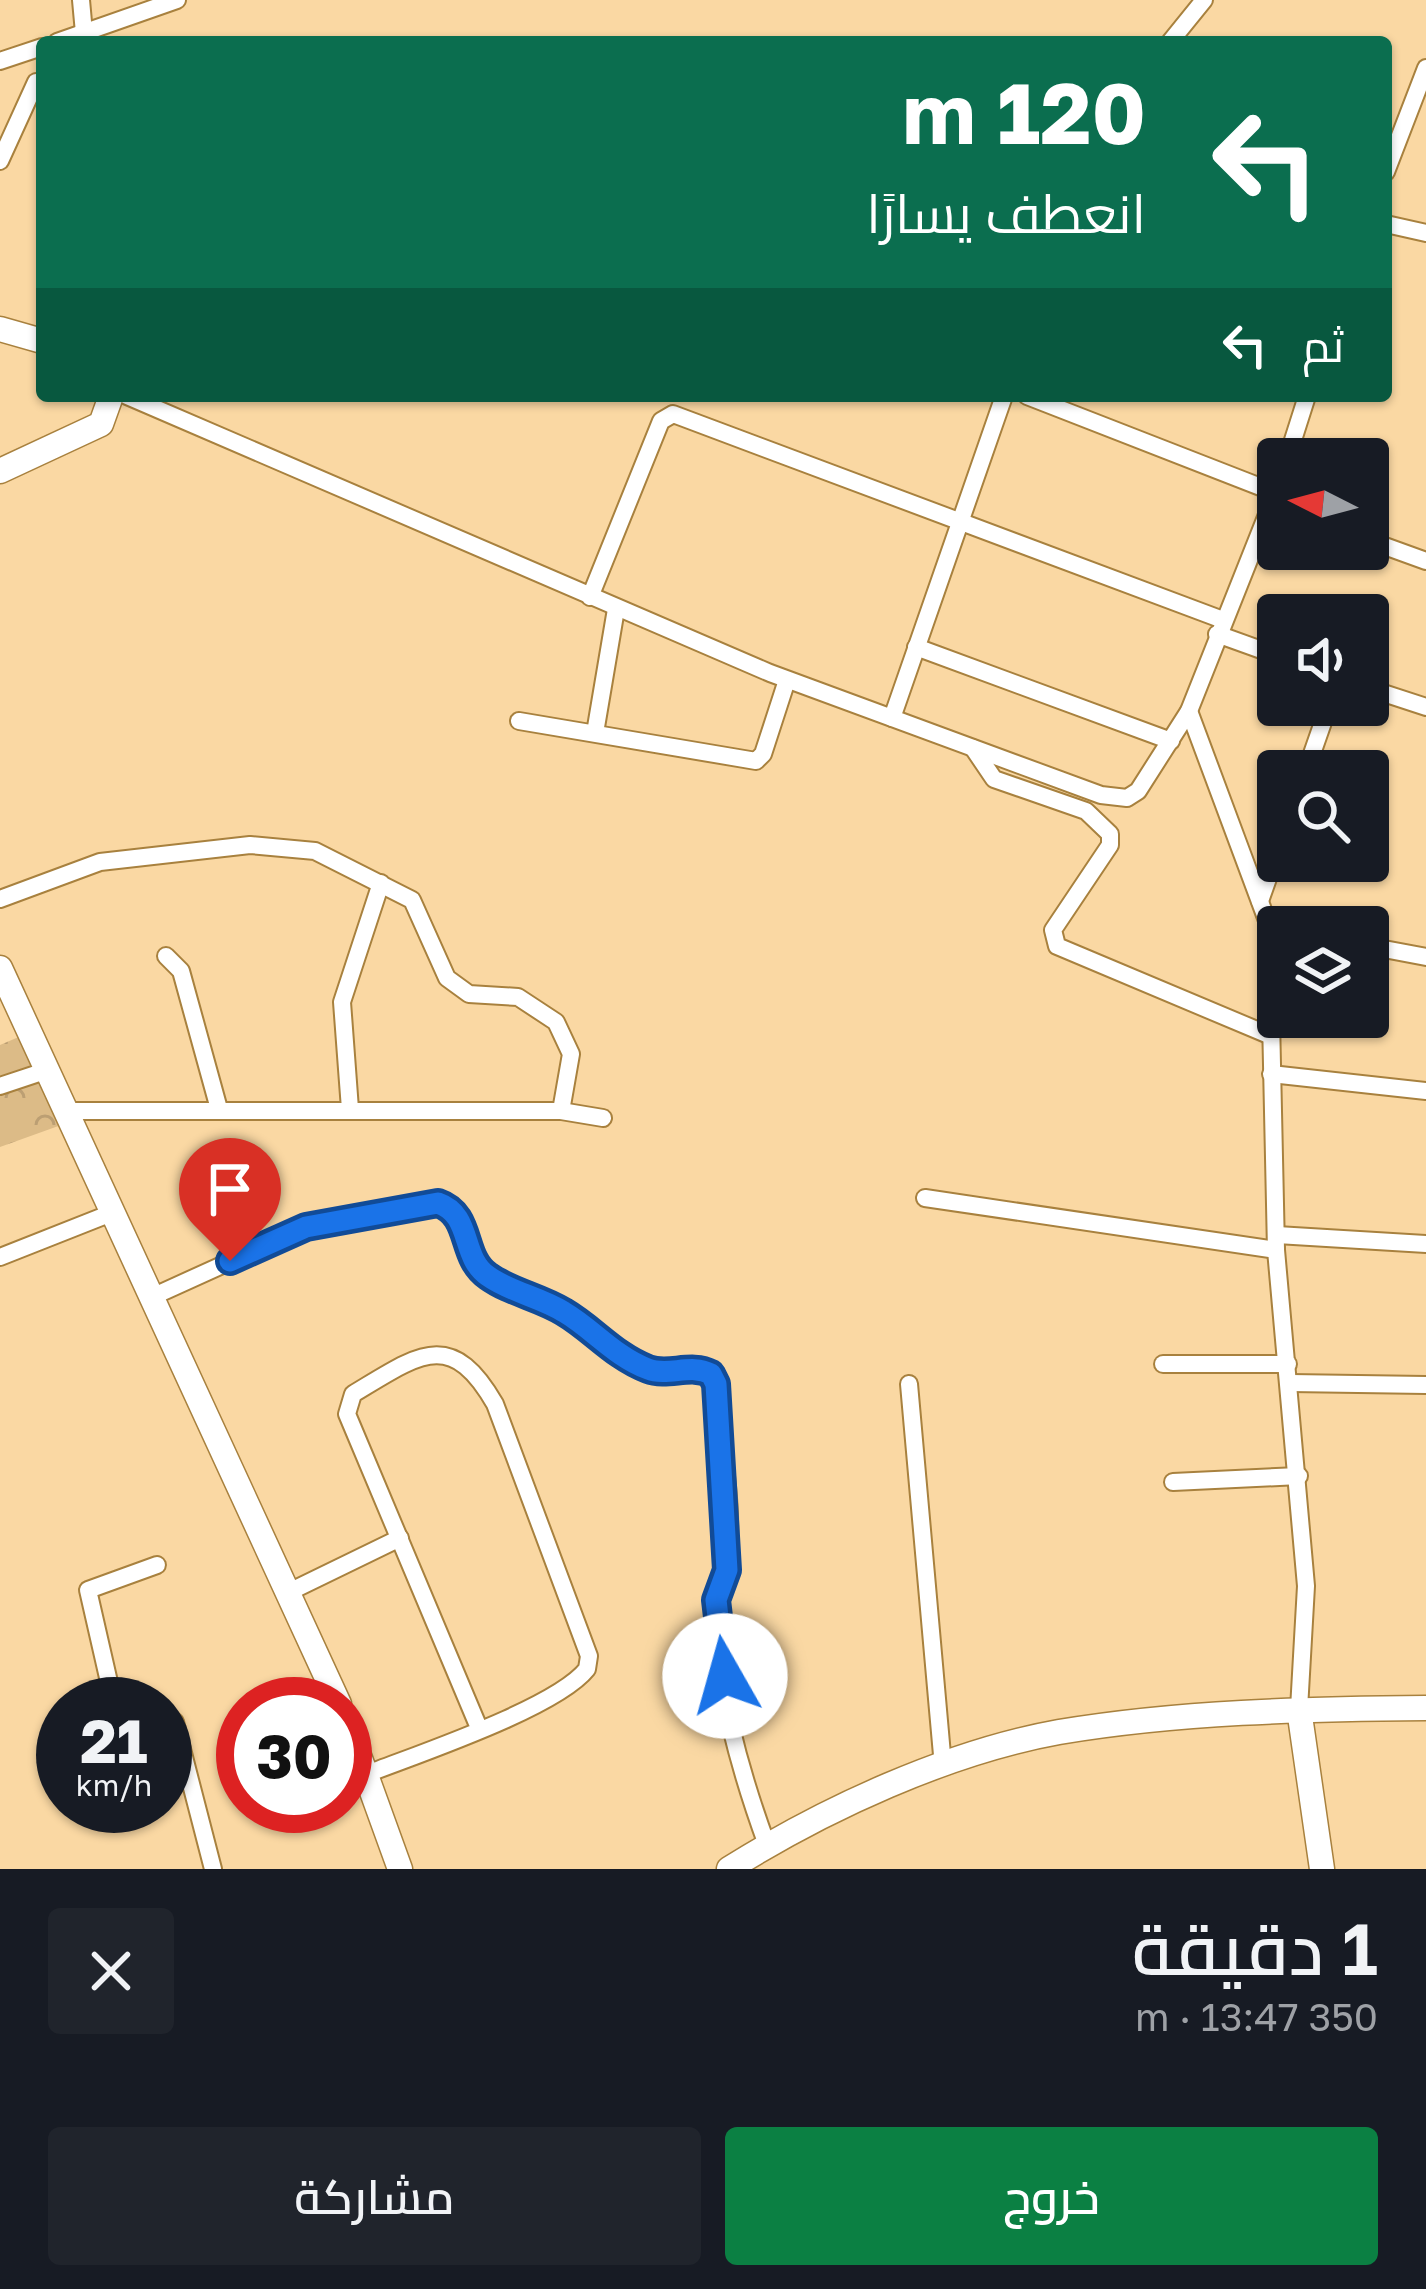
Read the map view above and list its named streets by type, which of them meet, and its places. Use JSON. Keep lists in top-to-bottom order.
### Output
{
  "north": "left",
  "page": {
    "turn": ["120 m", "انعطف يسارًا"],
    "then": "ثم",
    "speed": "21 km/h",
    "limit": "30",
    "heading": ["1 دقيقة", "350 m · 13:47"],
    "buttons": ["خروج", "مشاركة"]
  }
}
